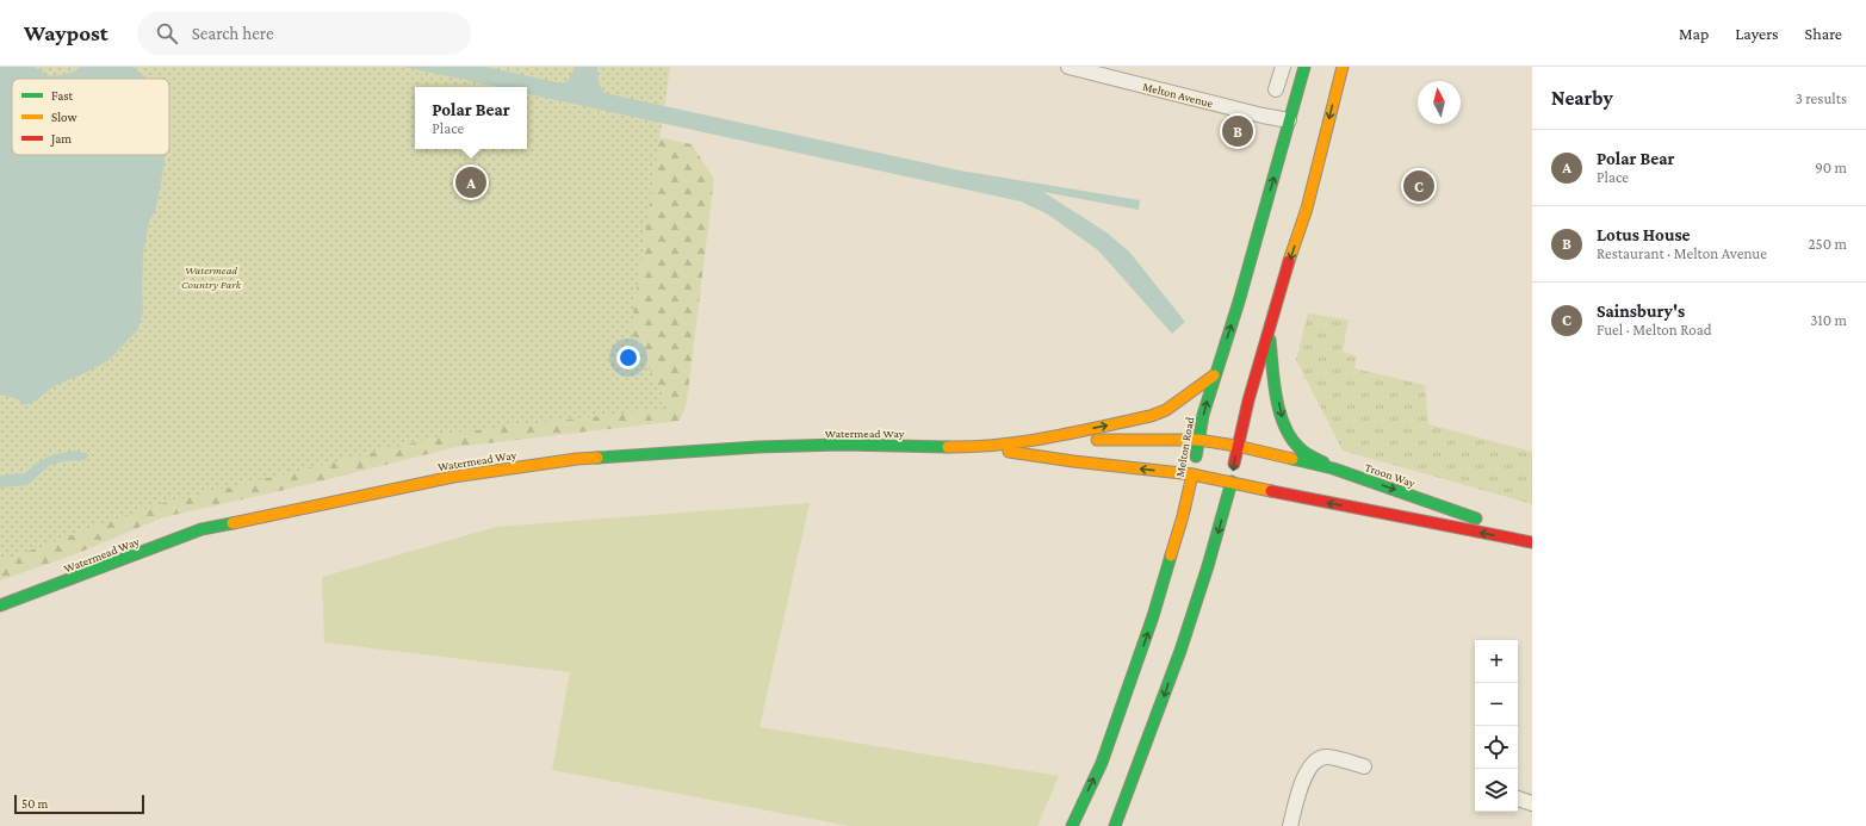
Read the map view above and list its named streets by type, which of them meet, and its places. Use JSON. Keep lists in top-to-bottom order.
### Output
{
  "streets": {
    "main road": ["Watermead Way", "Melton Road", "Troon Way"],
    "street": ["Melton Avenue"]
  },
  "crossings": [
    ["Melton Avenue", "Melton Road"],
    ["Watermead Way", "Melton Road"],
    ["Watermead Way", "Troon Way"]
  ],
  "parks": ["Watermead Country Park"],
  "legend": ["Fast", "Slow", "Jam"],
  "scale_bar": "50 m",
  "north": "top",
  "page": {
    "header": "Waypost",
    "search": "Search here",
    "nav": ["Map", "Layers", "Share"],
    "heading": ["Nearby", "3 results"],
    "popup": ["Polar Bear", "Place"],
    "pins": ["B", "A", "C"],
    "list": [
      {
        "mark": "A",
        "name": "Polar Bear",
        "note": "Place",
        "value": "90 m"
      },
      {
        "mark": "B",
        "name": "Lotus House",
        "note": "Restaurant · Melton Avenue",
        "value": "250 m"
      },
      {
        "mark": "C",
        "name": "Sainsbury's",
        "note": "Fuel · Melton Road",
        "value": "310 m"
      }
    ],
    "map_buttons": ["+", "−"],
    "scale": "50 m"
  }
}
